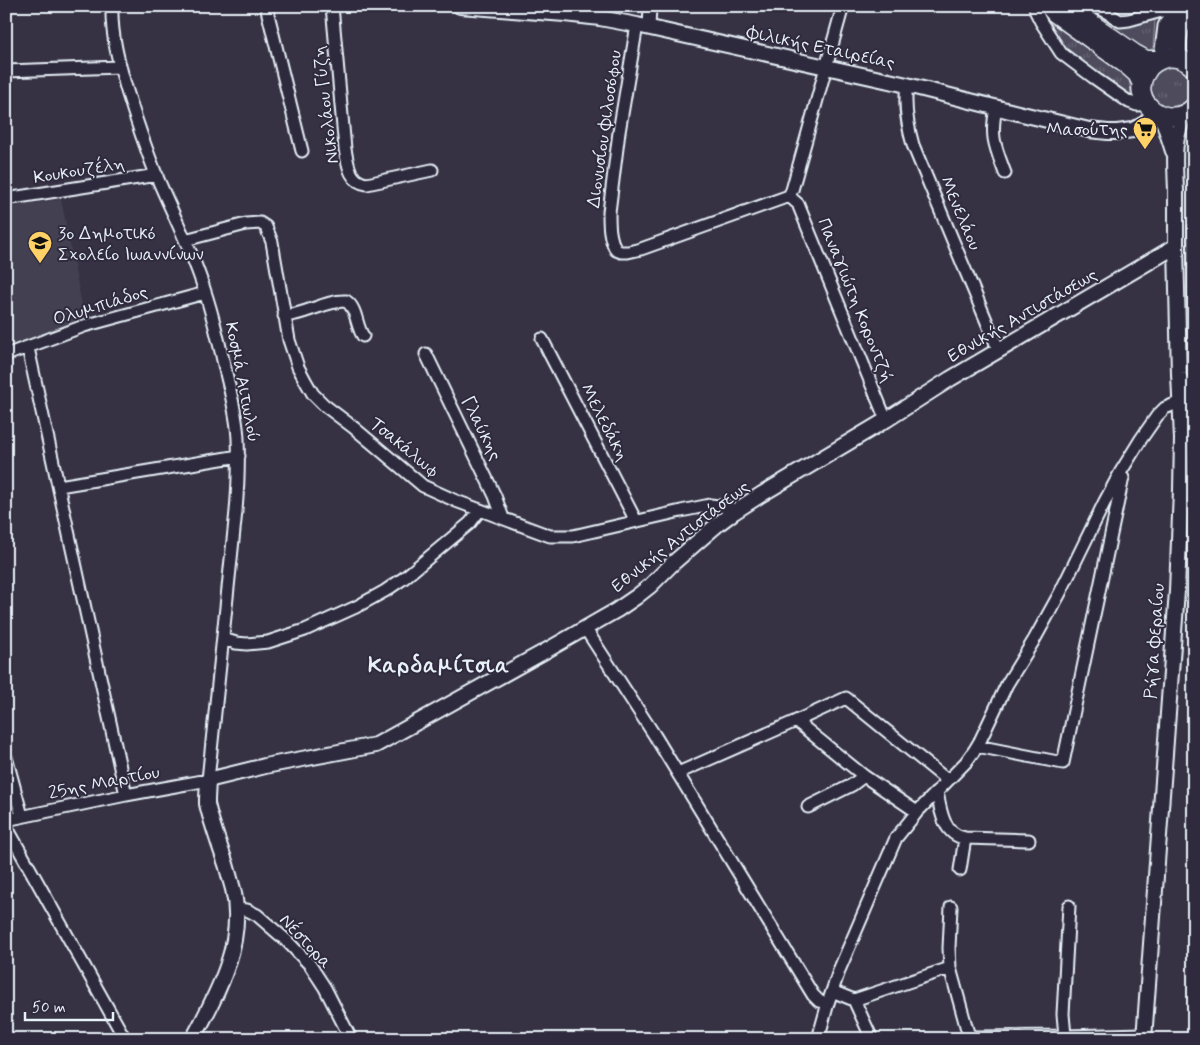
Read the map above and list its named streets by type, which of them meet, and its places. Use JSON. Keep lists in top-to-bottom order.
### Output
{
  "streets": {
    "street": [
      "Φιλικής Εταιρείας",
      "Νικολάου Γύζη",
      "Διονυσίου Φιλοσόφου",
      "Κουκουζέλη",
      "Μενελάου",
      "Παναγιώτη Κοροντζή",
      "Ολυμπιάδος",
      "Εθνικής Αντιστάσεως",
      "Κοσμά Αιτωλού",
      "Μελεδάκη",
      "Γλαύκης",
      "Τσακάλωφ",
      "Ρήγα Φεραίου",
      "25ης Μαρτίου",
      "Νέστορα"
    ]
  },
  "crossings": [
    ["Φιλικής Εταιρείας", "Διονυσίου Φιλοσόφου"],
    ["Φιλικής Εταιρείας", "Μενελάου"],
    ["Διονυσίου Φιλοσόφου", "Παναγιώτη Κοροντζή"],
    ["Κουκουζέλη", "Κοσμά Αιτωλού"],
    ["Μενελάου", "Εθνικής Αντιστάσεως"],
    ["Παναγιώτη Κοροντζή", "Εθνικής Αντιστάσεως"],
    ["Ολυμπιάδος", "Κοσμά Αιτωλού"],
    ["Εθνικής Αντιστάσεως", "Κοσμά Αιτωλού"],
    ["Εθνικής Αντιστάσεως", "Τσακάλωφ"],
    ["Εθνικής Αντιστάσεως", "Ρήγα Φεραίου"],
    ["Εθνικής Αντιστάσεως", "25ης Μαρτίου"],
    ["Κοσμά Αιτωλού", "Τσακάλωφ"],
    ["Κοσμά Αιτωλού", "25ης Μαρτίου"],
    ["Μελεδάκη", "Τσακάλωφ"],
    ["Γλαύκης", "Τσακάλωφ"]
  ],
  "districts": ["Καρδαμίτσια"],
  "places": {
    "supermarket": ["Μασούτης"],
    "school or university": ["3ο Δημοτικό Σχολείο Ιωαννίνων"]
  },
  "scale_bar": "50 m"
}
